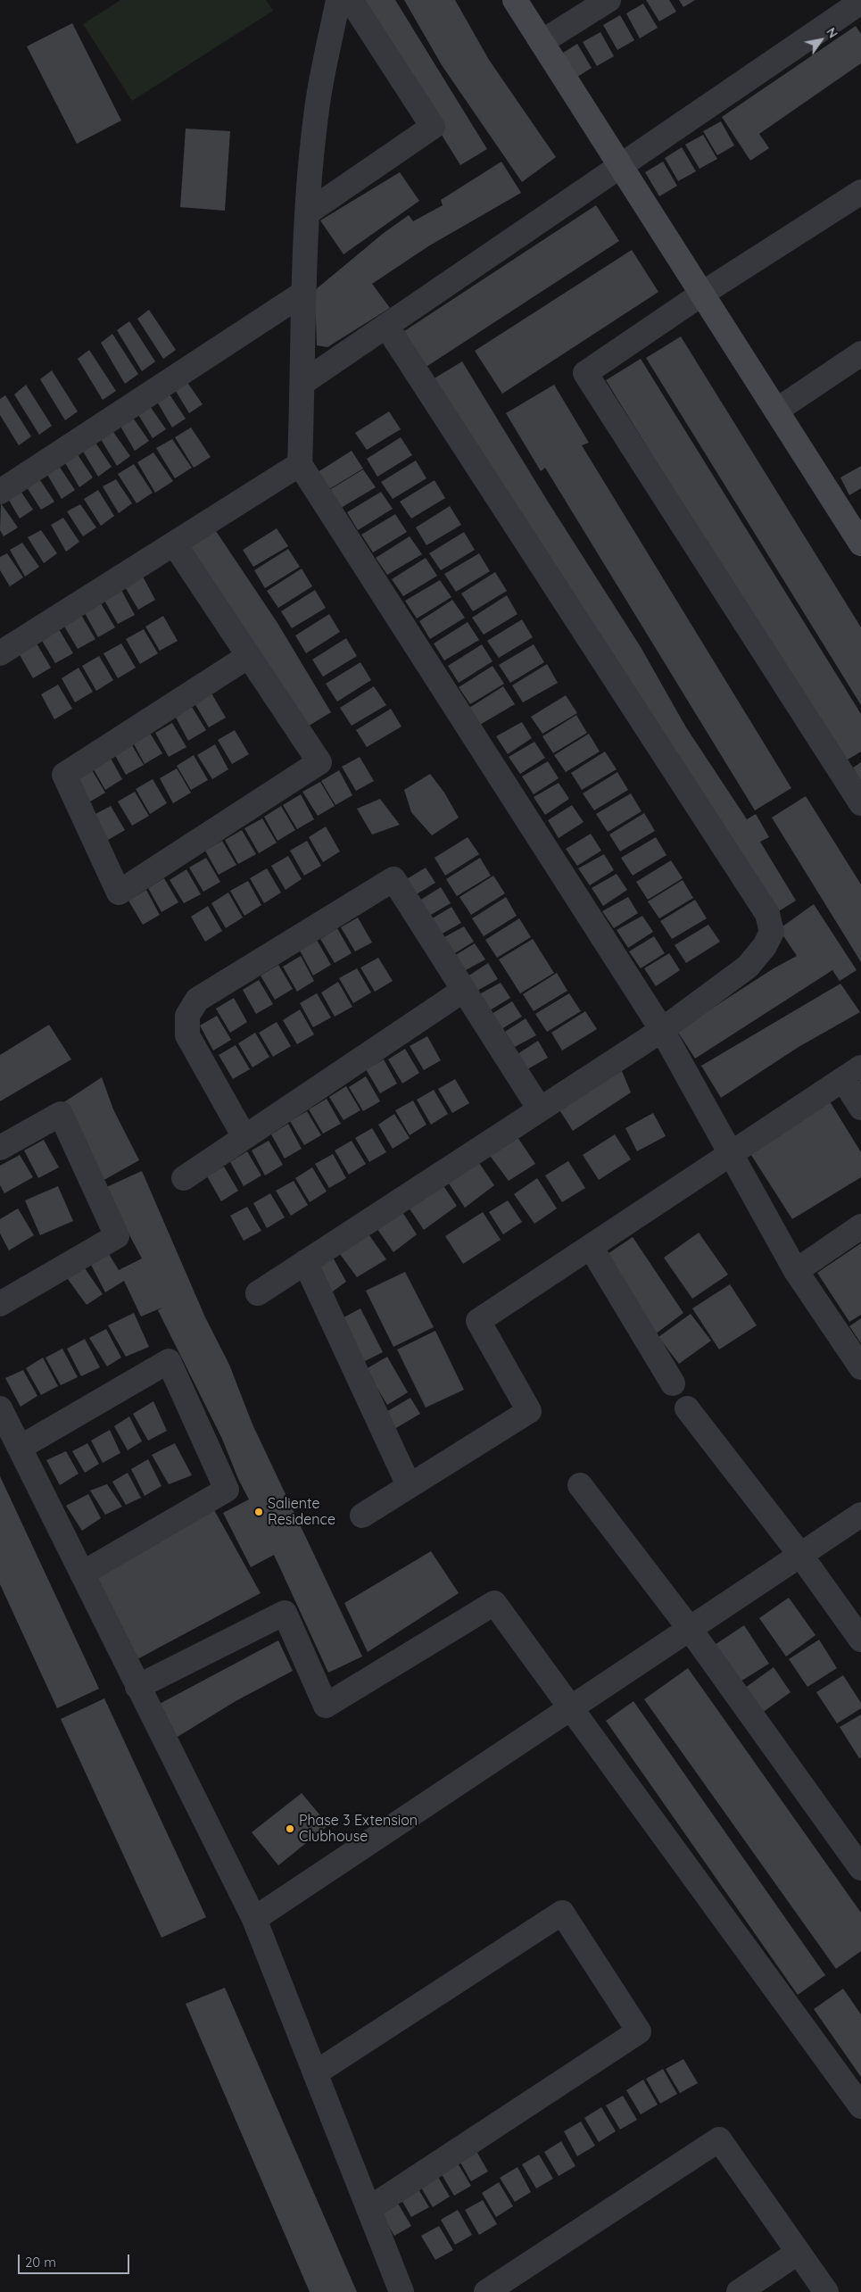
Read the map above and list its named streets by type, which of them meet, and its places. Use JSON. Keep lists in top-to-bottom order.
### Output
{
  "places": ["Saliente Residence", "Phase 3 Extension Clubhouse"],
  "scale_bar": "20 m",
  "north": "top right"
}
